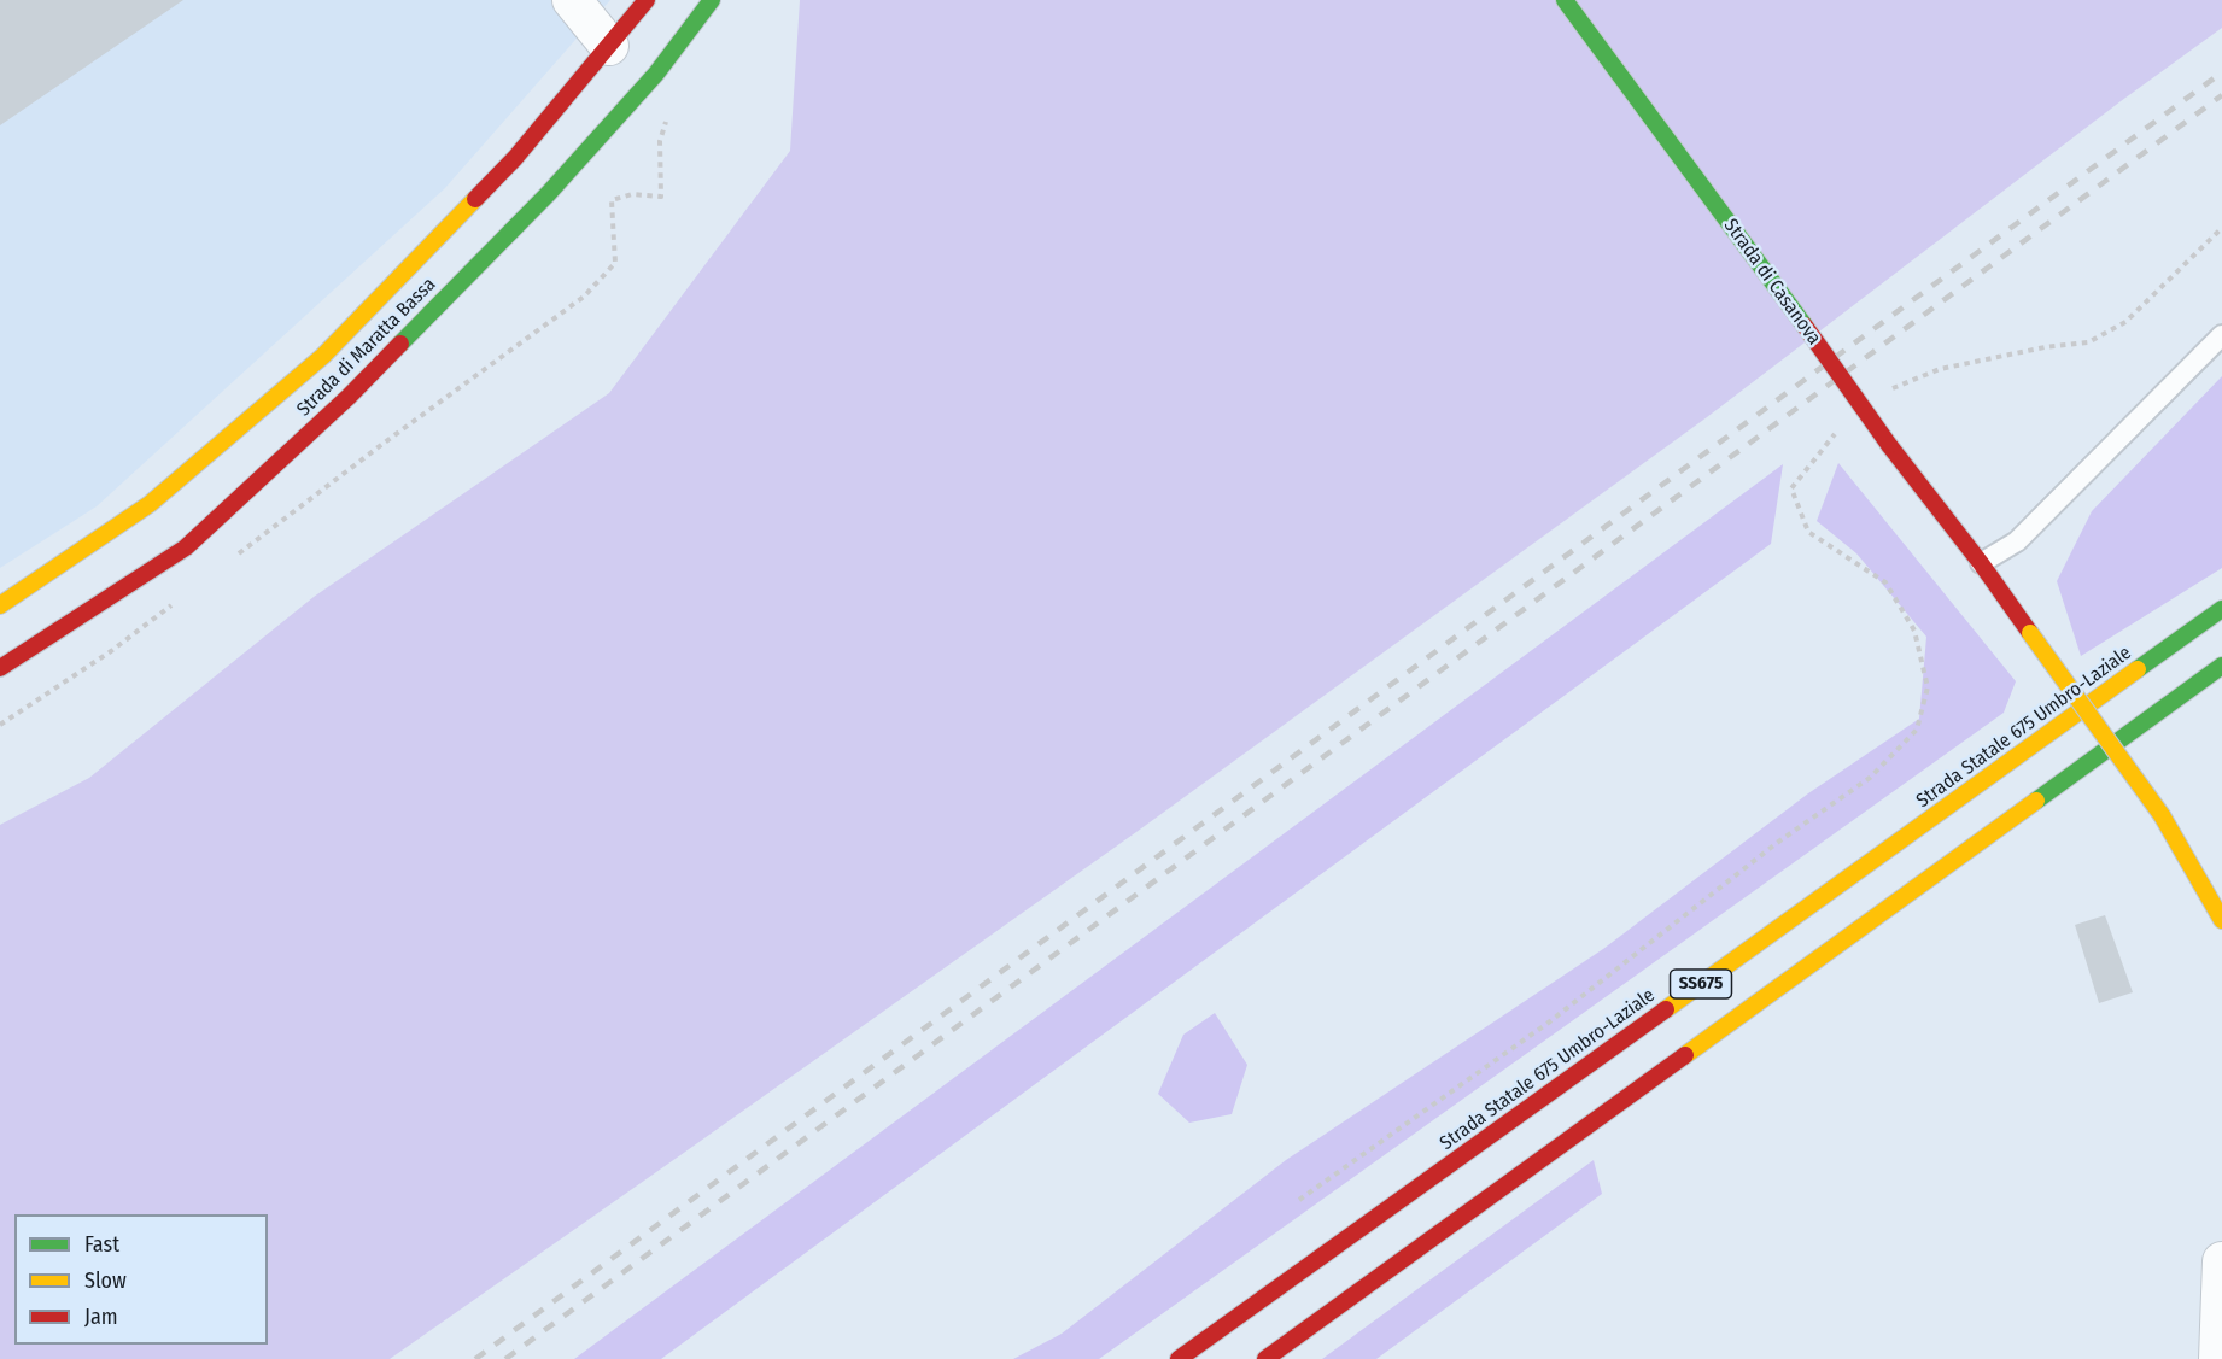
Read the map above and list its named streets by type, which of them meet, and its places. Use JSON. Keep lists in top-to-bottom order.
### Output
{
  "streets": {
    "main road": [
      "Strada di Casanova",
      "Strada di Maratta Bassa",
      "Strada Statale 675 Umbro-Laziale",
      "SS675"
    ]
  },
  "legend": ["Fast", "Slow", "Jam"]
}
